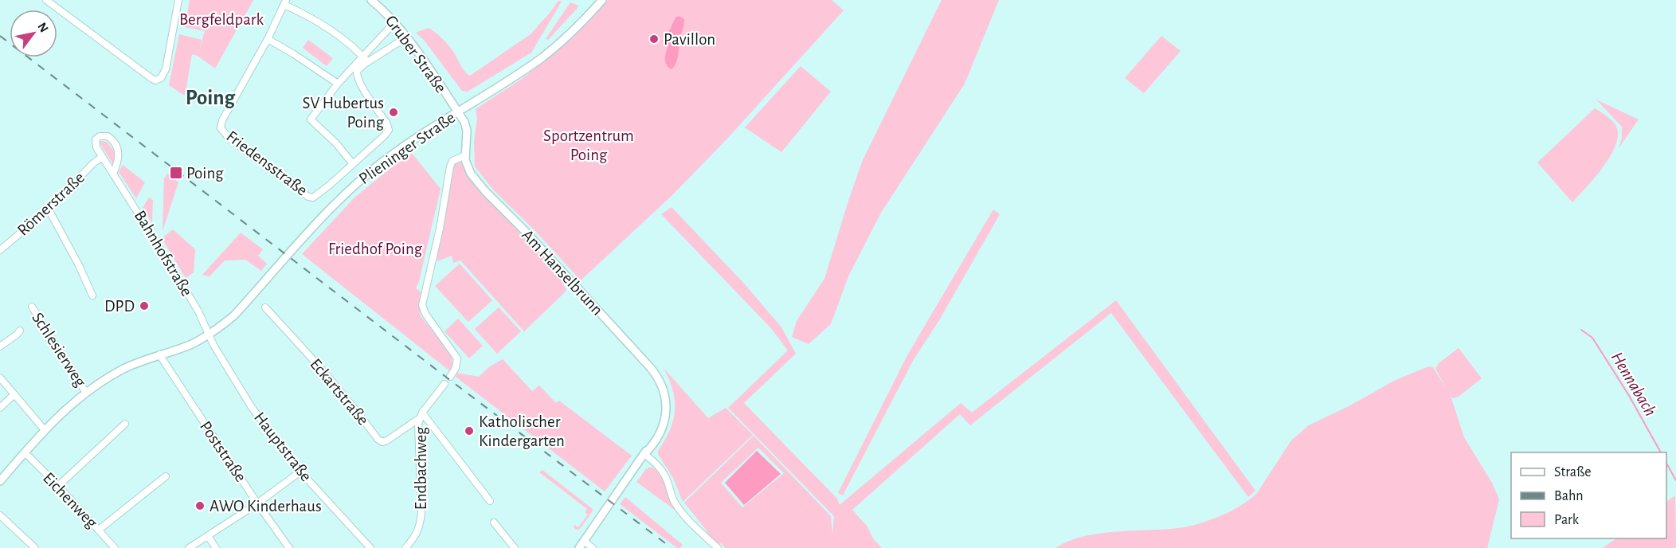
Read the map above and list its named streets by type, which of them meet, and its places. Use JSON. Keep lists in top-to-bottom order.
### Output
{
  "streets": {
    "street": [
      "Gruber Straße",
      "Plieninger Straße",
      "Friedensstraße",
      "Römerstraße",
      "Bahnhofstraße",
      "Am Hanselbrunn",
      "Schlesierweg",
      "Eckartstraße",
      "Hauptstraße",
      "Poststraße",
      "Endbachweg",
      "Eichenweg"
    ]
  },
  "crossings": [
    ["Gruber Straße", "Plieninger Straße"],
    ["Gruber Straße", "Am Hanselbrunn"],
    ["Plieninger Straße", "Bahnhofstraße"],
    ["Plieninger Straße", "Am Hanselbrunn"],
    ["Plieninger Straße", "Schlesierweg"],
    ["Plieninger Straße", "Hauptstraße"],
    ["Plieninger Straße", "Poststraße"],
    ["Plieninger Straße", "Eichenweg"],
    ["Römerstraße", "Bahnhofstraße"],
    ["Bahnhofstraße", "Hauptstraße"],
    ["Eckartstraße", "Endbachweg"]
  ],
  "districts": ["Poing"],
  "water": ["Hennabach"],
  "parks": ["Bergfeldpark", "Sportzentrum Poing", "Friedhof Poing"],
  "places": {
    "other": [
      "Pavillon",
      "SV Hubertus Poing",
      "DPD",
      "Katholischer Kindergarten",
      "AWO Kinderhaus"
    ],
    "transit": ["Poing"]
  },
  "legend": ["Straße", "Bahn", "Park"],
  "north": "top right"
}
